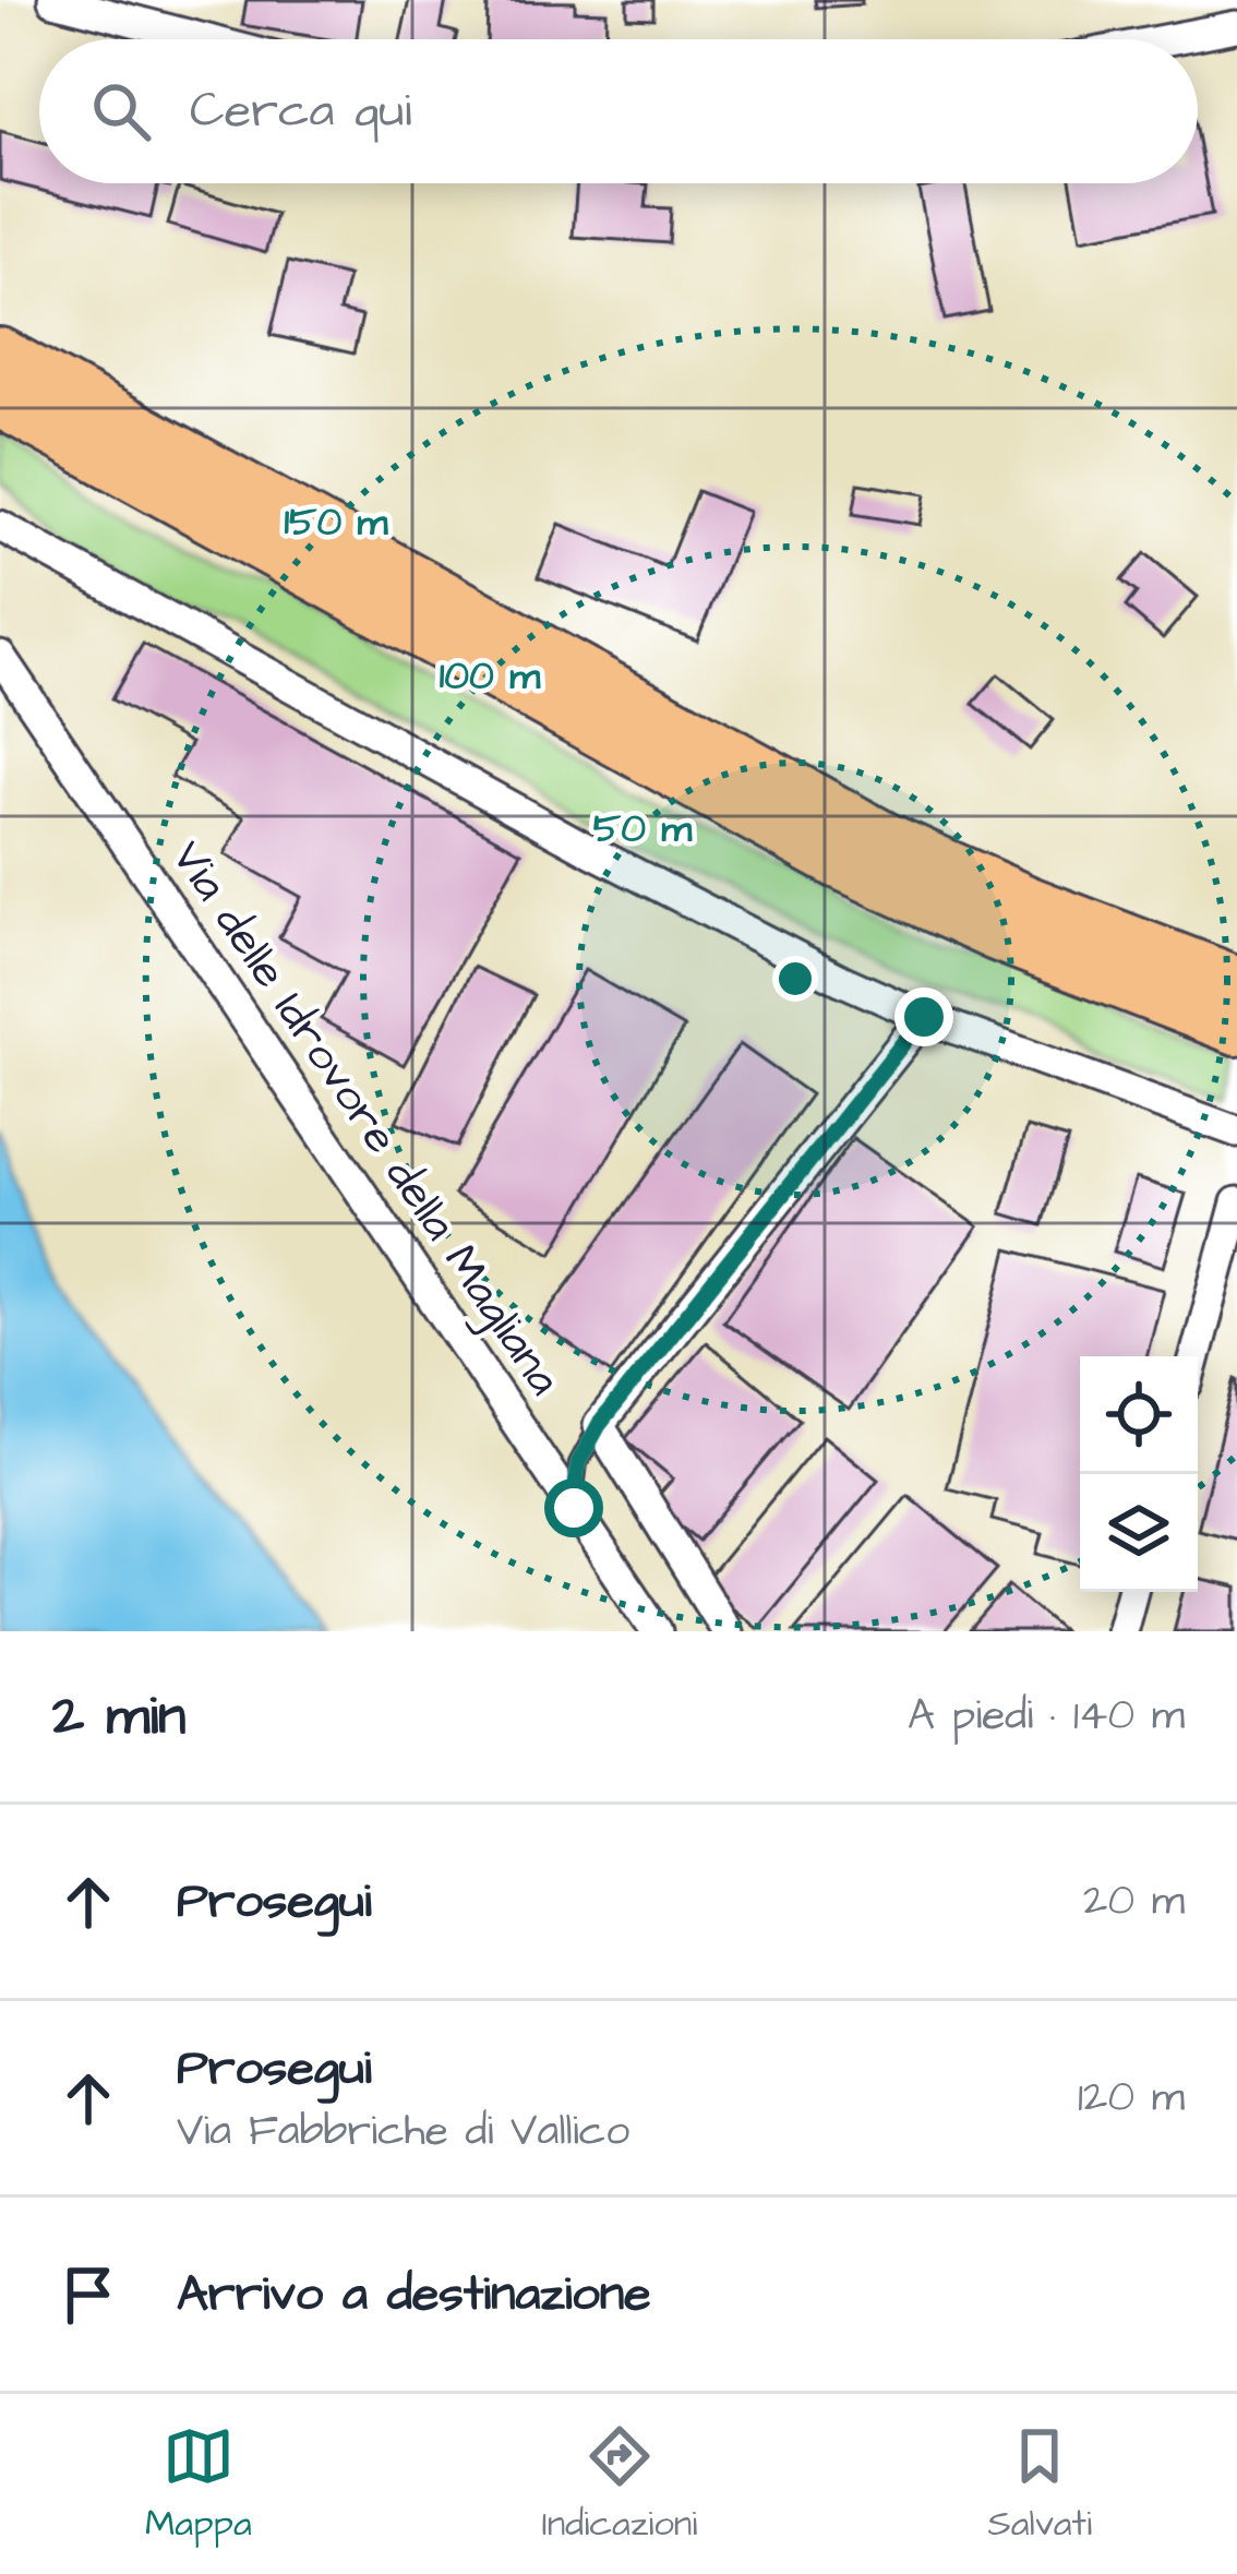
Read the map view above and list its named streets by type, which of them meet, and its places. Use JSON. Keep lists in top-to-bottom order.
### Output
{
  "streets": {
    "street": ["Via delle Idrovore della Magliana"]
  },
  "page": {
    "search": "Cerca qui",
    "heading": ["2 min", "A piedi · 140 m"],
    "list": [
      ["Prosegui", "20 m"],
      ["Prosegui", "Via Fabbriche di Vallico", "120 m"],
      "Arrivo a destinazione"
    ],
    "nav": ["Mappa", "Indicazioni", "Salvati"]
  },
  "rings": ["150 m", "100 m", "50 m"]
}
